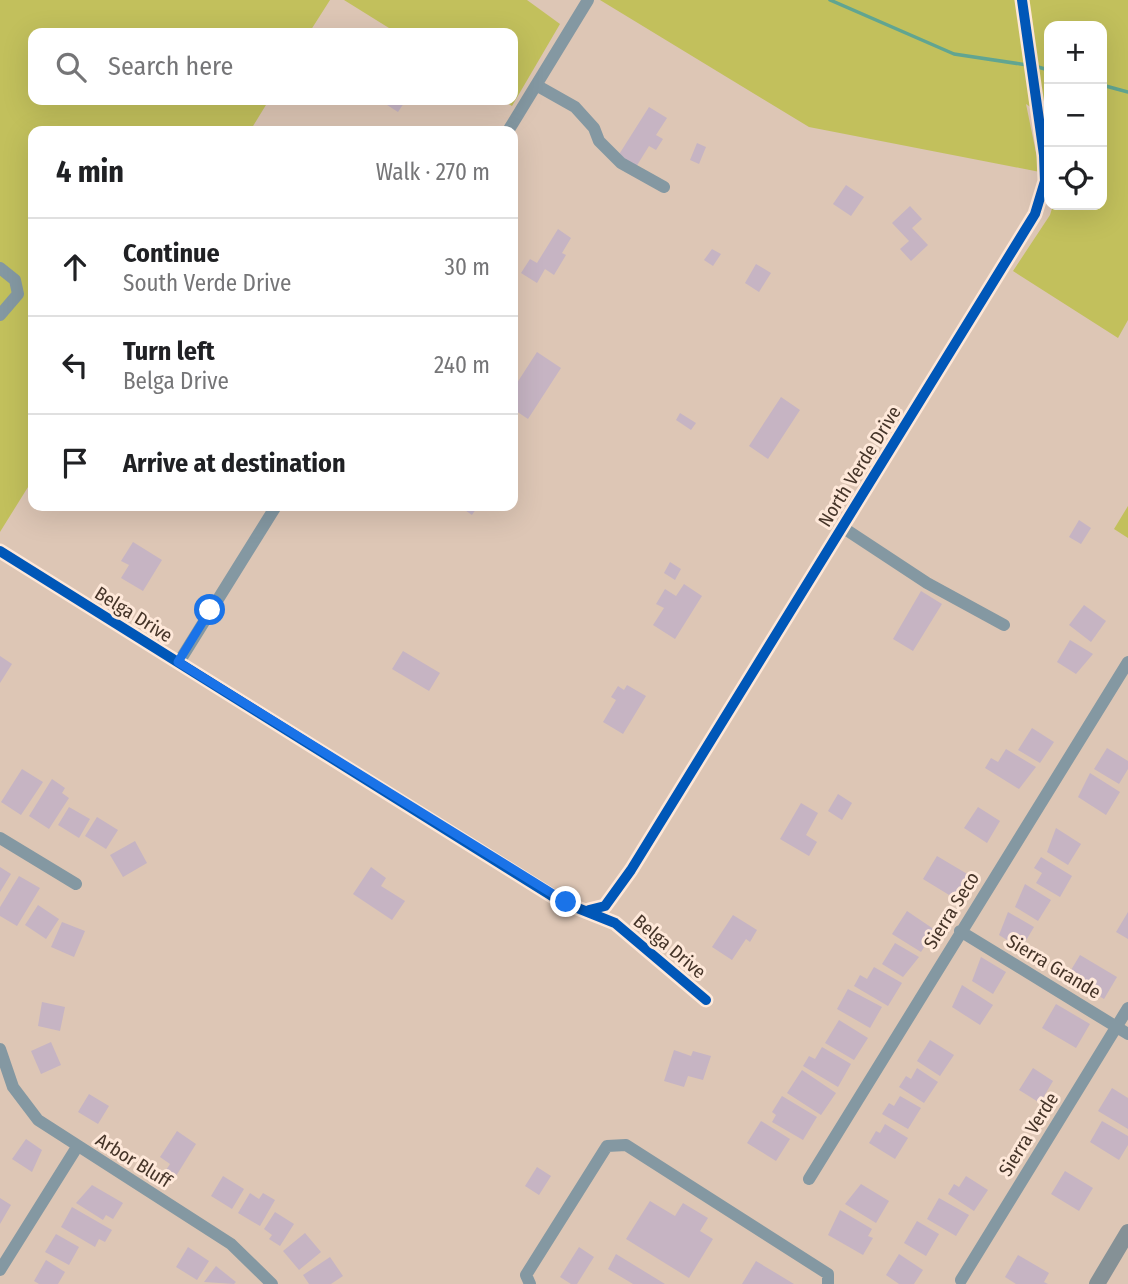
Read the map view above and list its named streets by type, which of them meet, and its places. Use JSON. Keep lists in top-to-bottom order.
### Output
{
  "streets": {
    "street": [
      "North Verde Drive",
      "Belga Drive",
      "Sierra Seco",
      "Sierra Grande",
      "Sierra Verde",
      "Arbor Bluff"
    ]
  },
  "crossings": [
    ["North Verde Drive", "Belga Drive"],
    ["Sierra Seco", "Sierra Grande"],
    ["Sierra Grande", "Sierra Verde"]
  ],
  "page": {
    "map_buttons": ["+", "−"],
    "search": "Search here",
    "heading": ["4 min", "Walk · 270 m"],
    "list": [
      ["Continue", "South Verde Drive", "30 m"],
      ["Turn left", "Belga Drive", "240 m"],
      "Arrive at destination"
    ]
  }
}
